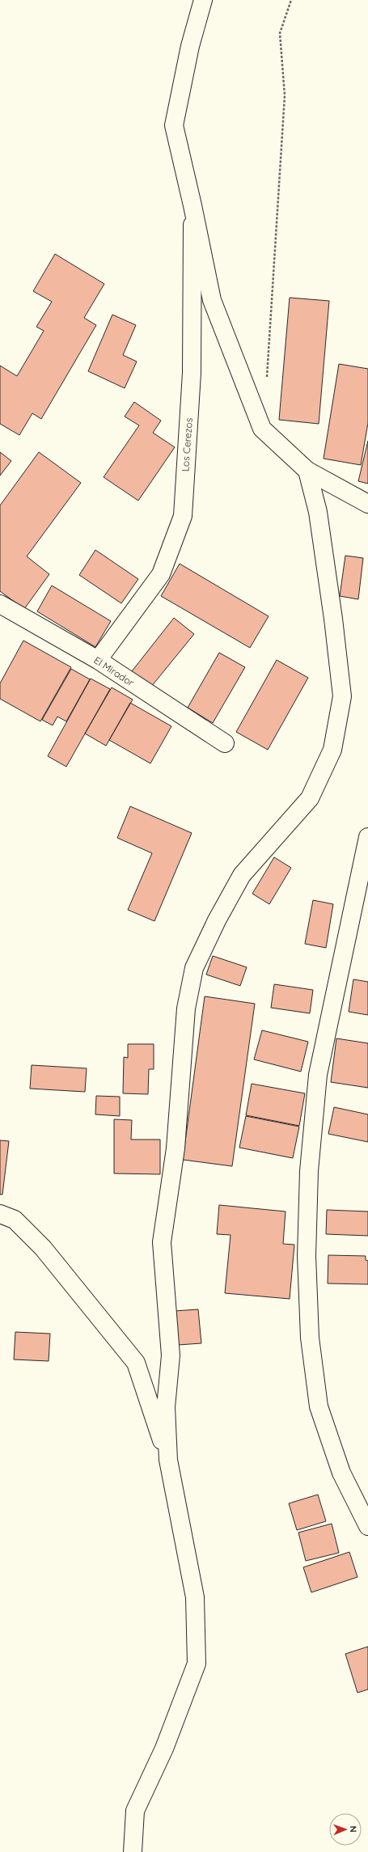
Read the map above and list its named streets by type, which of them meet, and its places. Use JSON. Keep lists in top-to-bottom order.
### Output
{
  "streets": {
    "street": ["Los Cerezos", "El Mirador"]
  },
  "crossings": [
    ["Los Cerezos", "El Mirador"]
  ],
  "north": "right"
}
